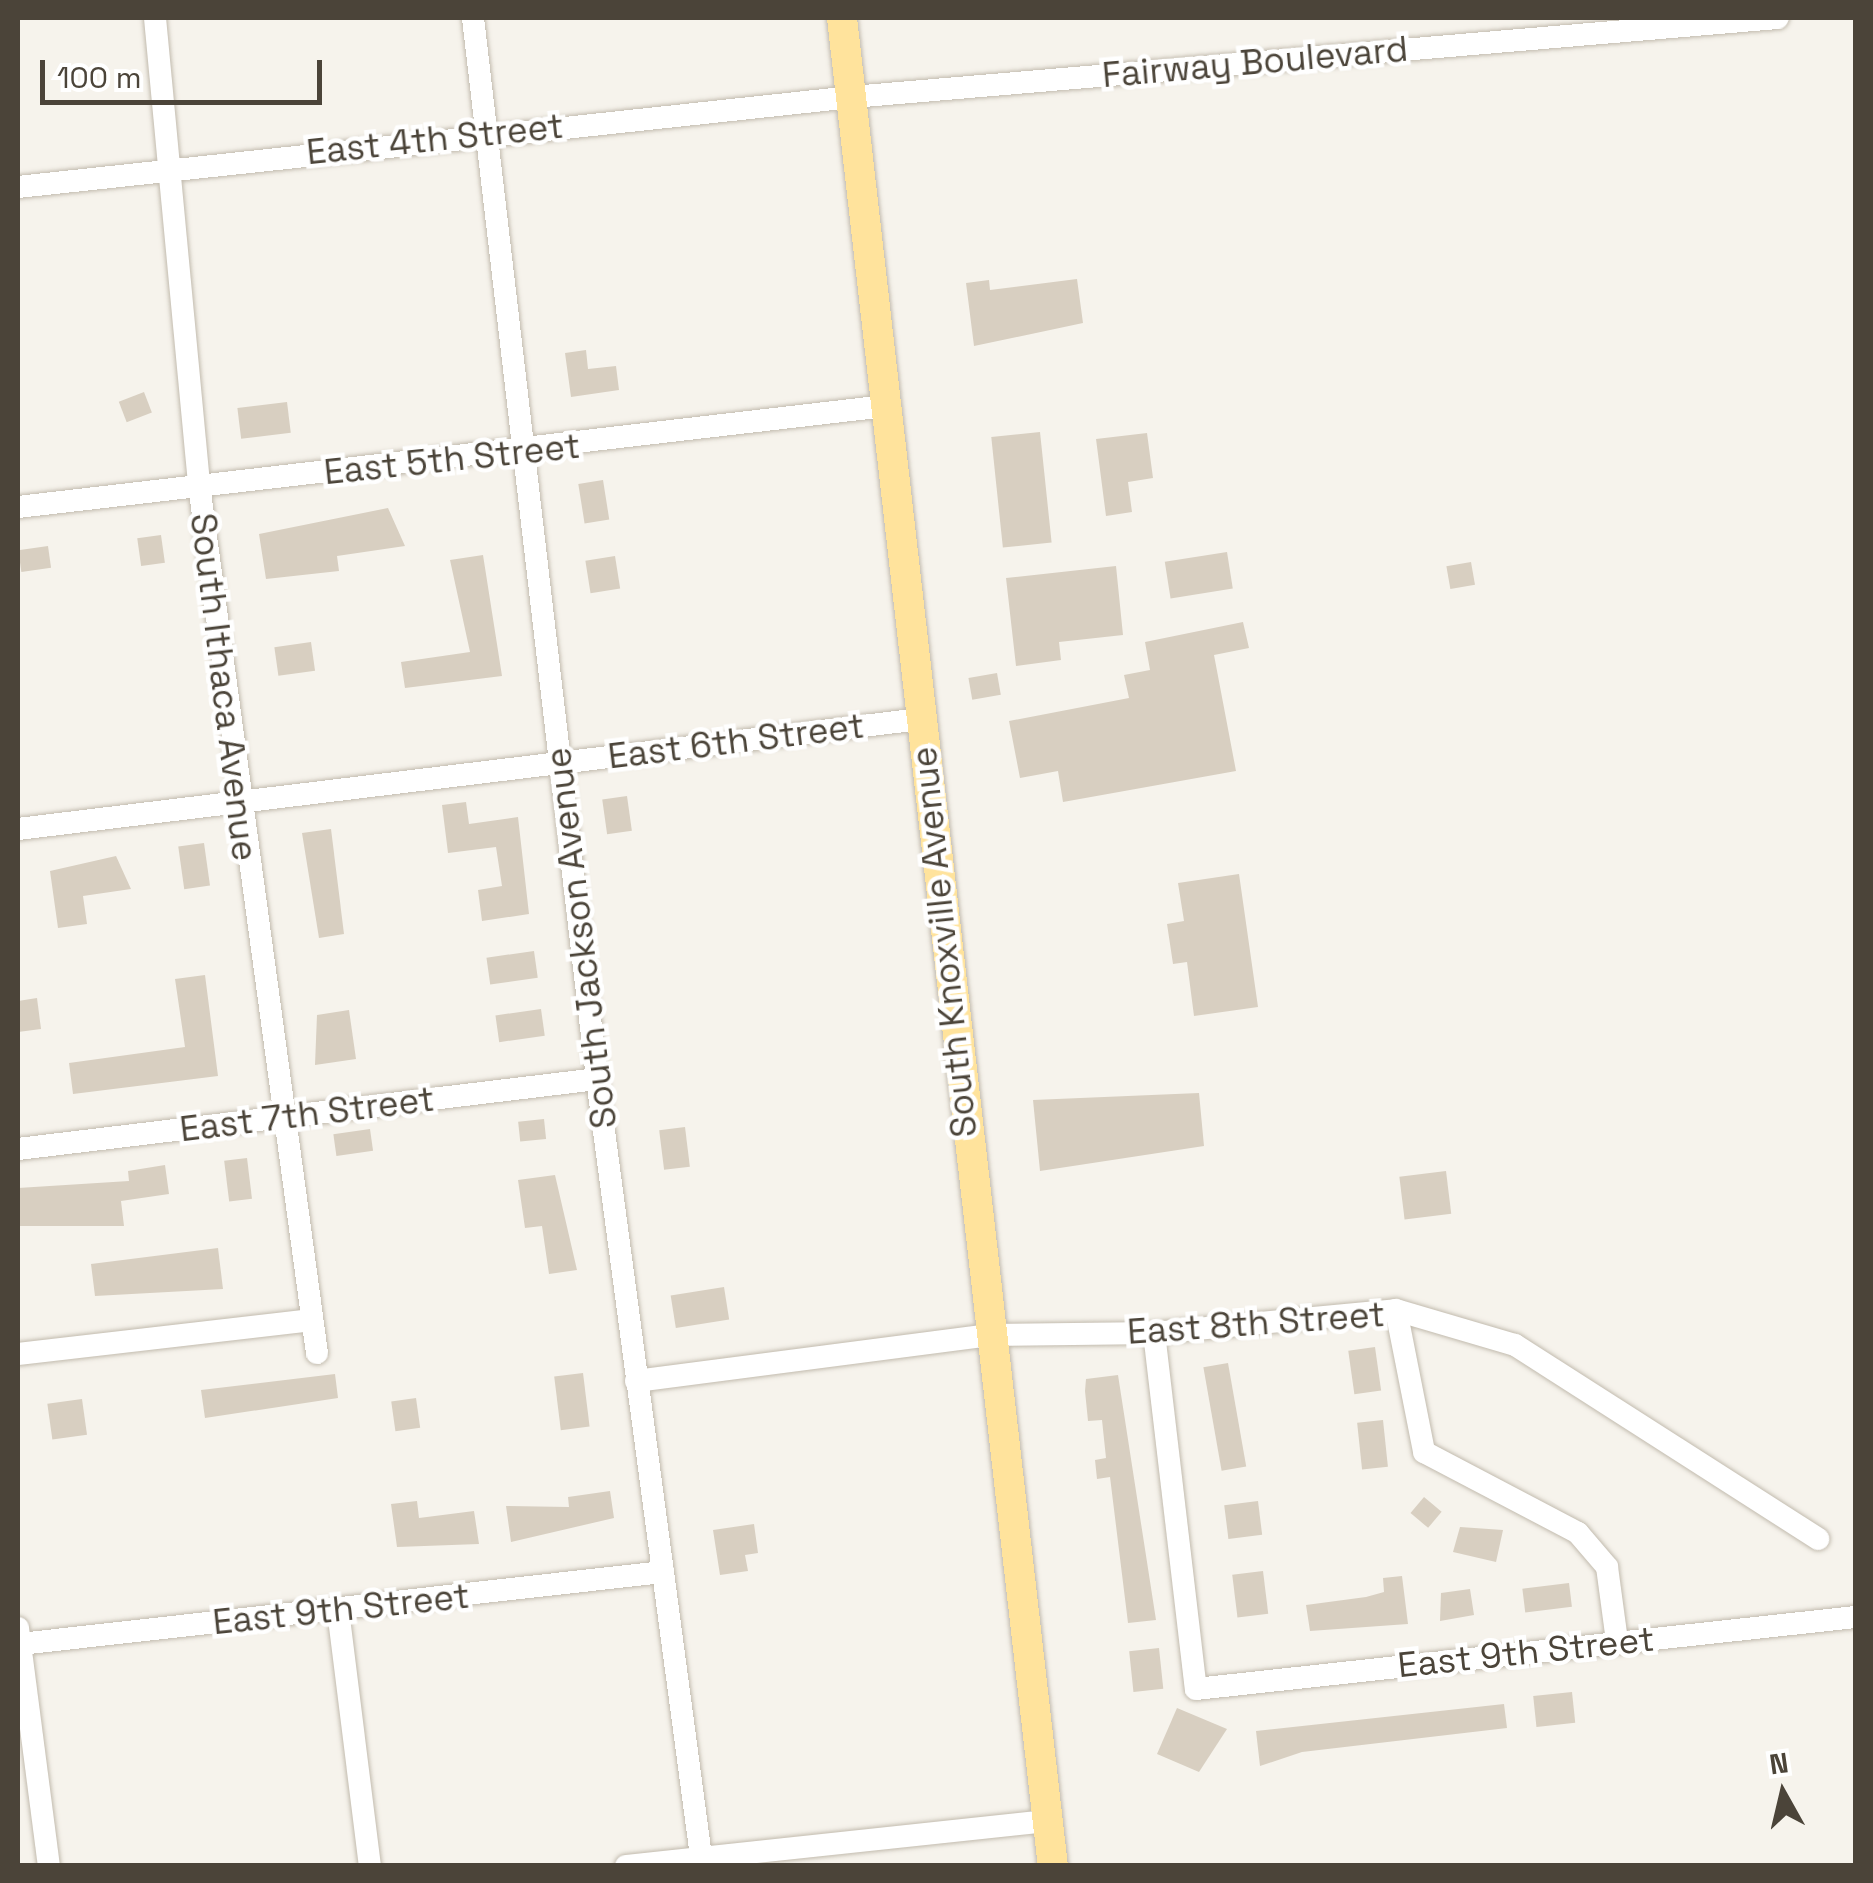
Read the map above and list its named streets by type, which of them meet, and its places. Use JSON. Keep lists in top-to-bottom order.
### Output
{
  "streets": {
    "main road": ["South Knoxville Avenue"],
    "street": [
      "Fairway Boulevard",
      "East 4th Street",
      "East 5th Street",
      "South Ithaca Avenue",
      "East 6th Street",
      "South Jackson Avenue",
      "East 7th Street",
      "East 8th Street",
      "East 9th Street"
    ]
  },
  "crossings": [
    ["Fairway Boulevard", "East 4th Street"],
    ["Fairway Boulevard", "South Knoxville Avenue"],
    ["East 4th Street", "South Ithaca Avenue"],
    ["East 4th Street", "South Jackson Avenue"],
    ["East 4th Street", "South Knoxville Avenue"],
    ["East 5th Street", "South Ithaca Avenue"],
    ["East 5th Street", "South Jackson Avenue"],
    ["East 5th Street", "South Knoxville Avenue"],
    ["South Ithaca Avenue", "East 6th Street"],
    ["South Ithaca Avenue", "East 7th Street"],
    ["East 6th Street", "South Jackson Avenue"],
    ["East 6th Street", "South Knoxville Avenue"],
    ["South Jackson Avenue", "East 7th Street"],
    ["South Jackson Avenue", "East 8th Street"],
    ["South Jackson Avenue", "East 9th Street"],
    ["South Knoxville Avenue", "East 8th Street"],
    ["East 8th Street", "East 9th Street"]
  ],
  "scale_bar": "100 m",
  "north": "top"
}
